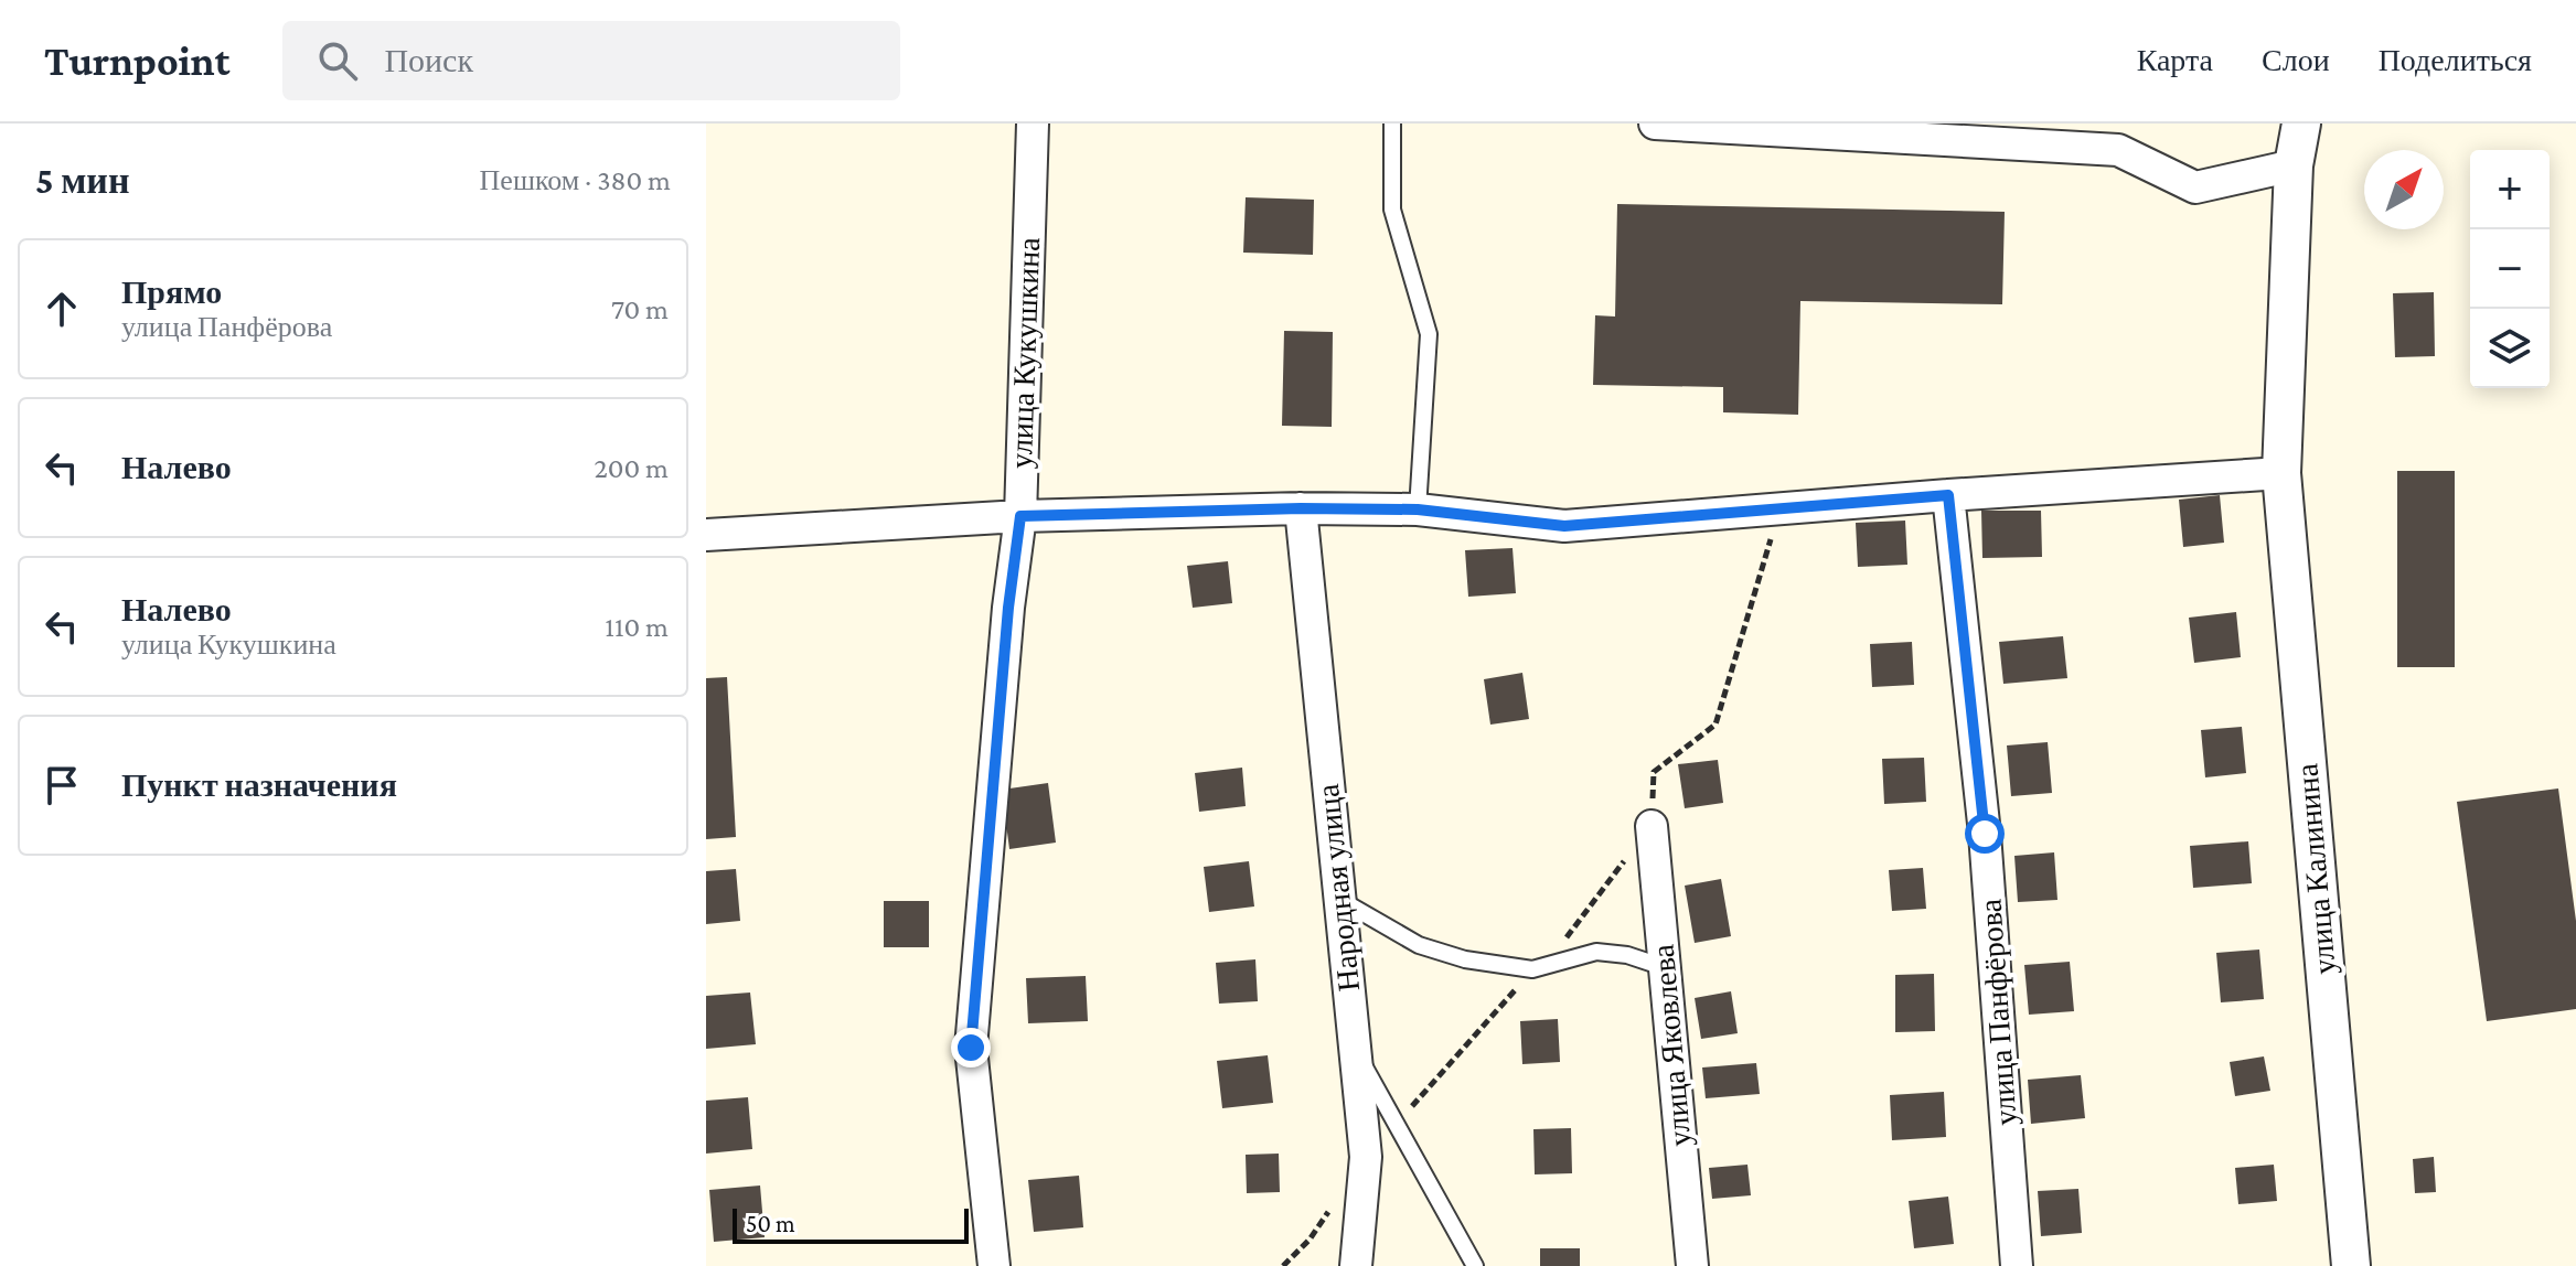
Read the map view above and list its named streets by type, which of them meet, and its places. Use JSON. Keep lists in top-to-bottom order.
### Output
{
  "streets": {
    "street": [
      "улица Кукушкина",
      "улица Калинина",
      "Народная улица",
      "улица Панфёрова",
      "улица Яковлева"
    ]
  },
  "scale_bar": "50 m",
  "north": "top right",
  "page": {
    "header": "Turnpoint",
    "search": "Поиск",
    "nav": ["Карта", "Слои", "Поделиться"],
    "heading": ["5 мин", "Пешком · 380 m"],
    "map_buttons": ["+", "−"],
    "list": [
      ["Прямо", "улица Панфёрова", "70 m"],
      ["Налево", "200 m"],
      ["Налево", "улица Кукушкина", "110 m"],
      "Пункт назначения"
    ],
    "scale": "50 m"
  }
}
